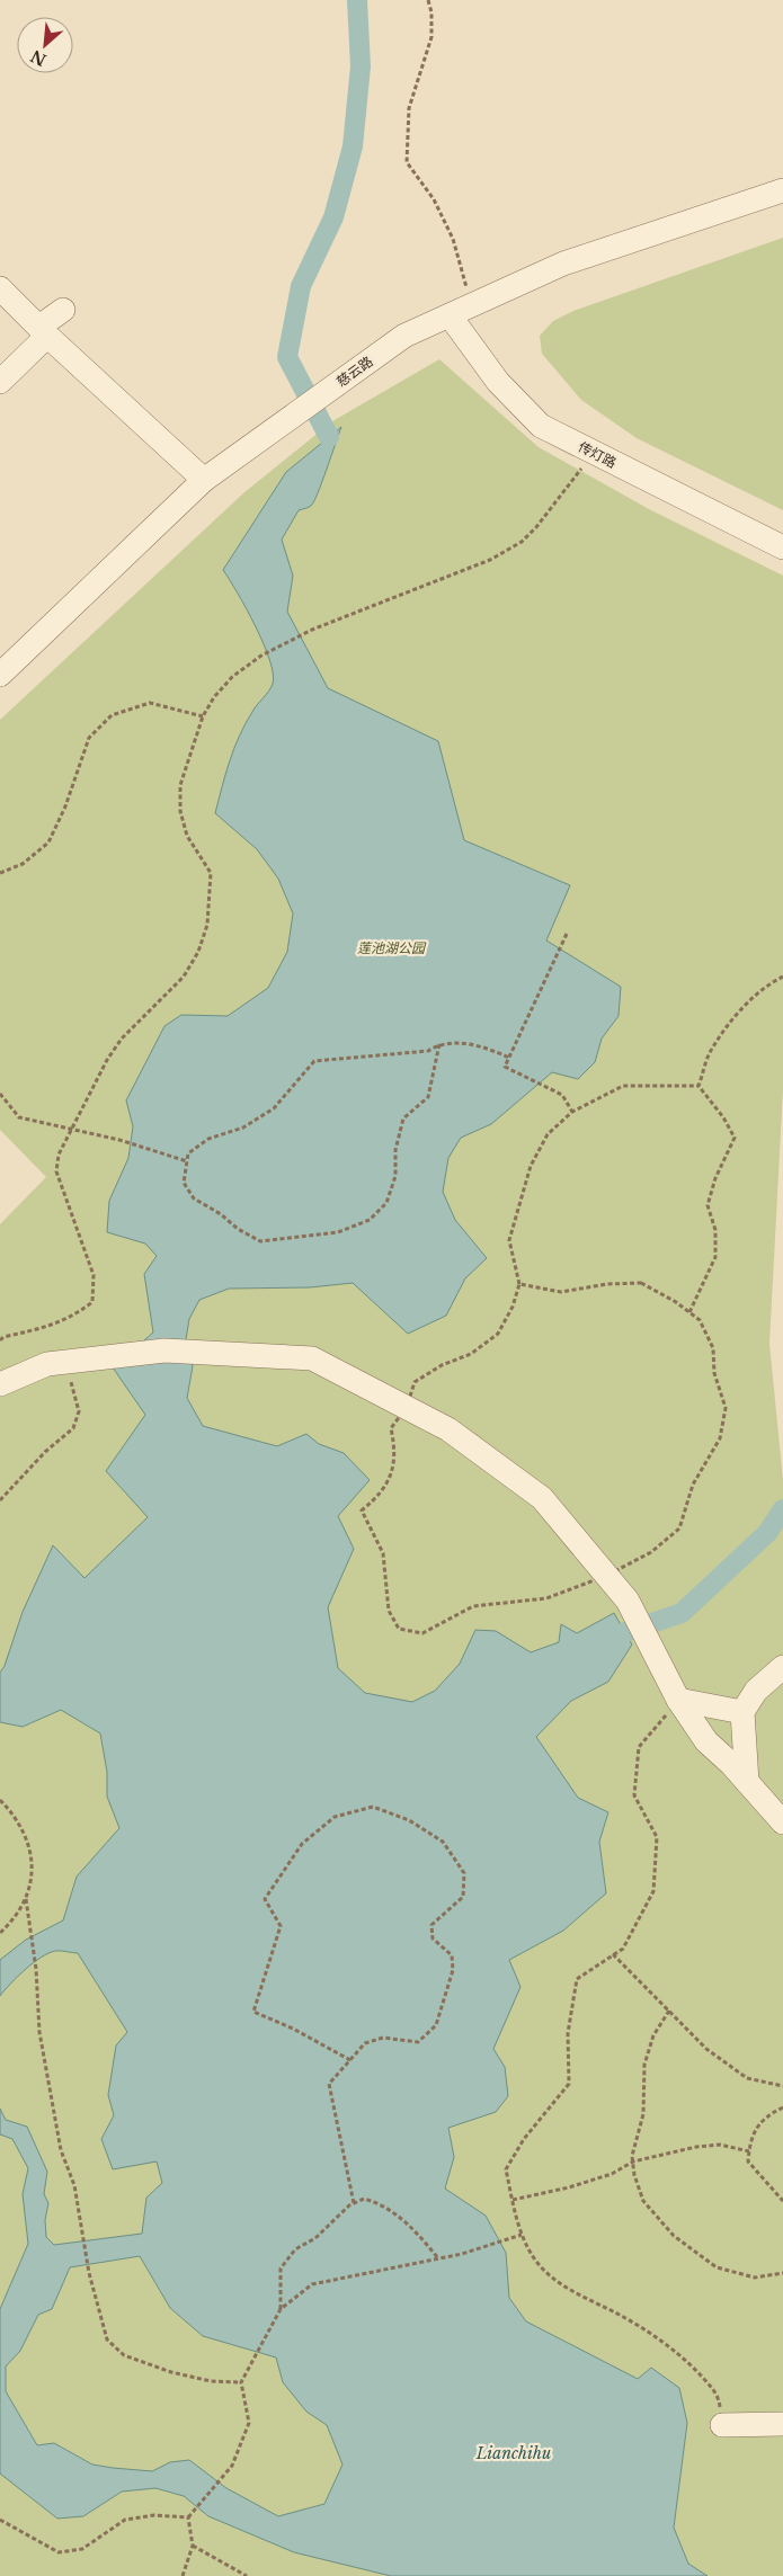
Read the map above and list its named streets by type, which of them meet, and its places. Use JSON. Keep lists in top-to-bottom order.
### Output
{
  "streets": {
    "street": ["慈云路", "传灯路"]
  },
  "crossings": [
    ["慈云路", "传灯路"]
  ],
  "water": ["Lianchihu"],
  "parks": ["莲池湖公园"],
  "north": "bottom left"
}
